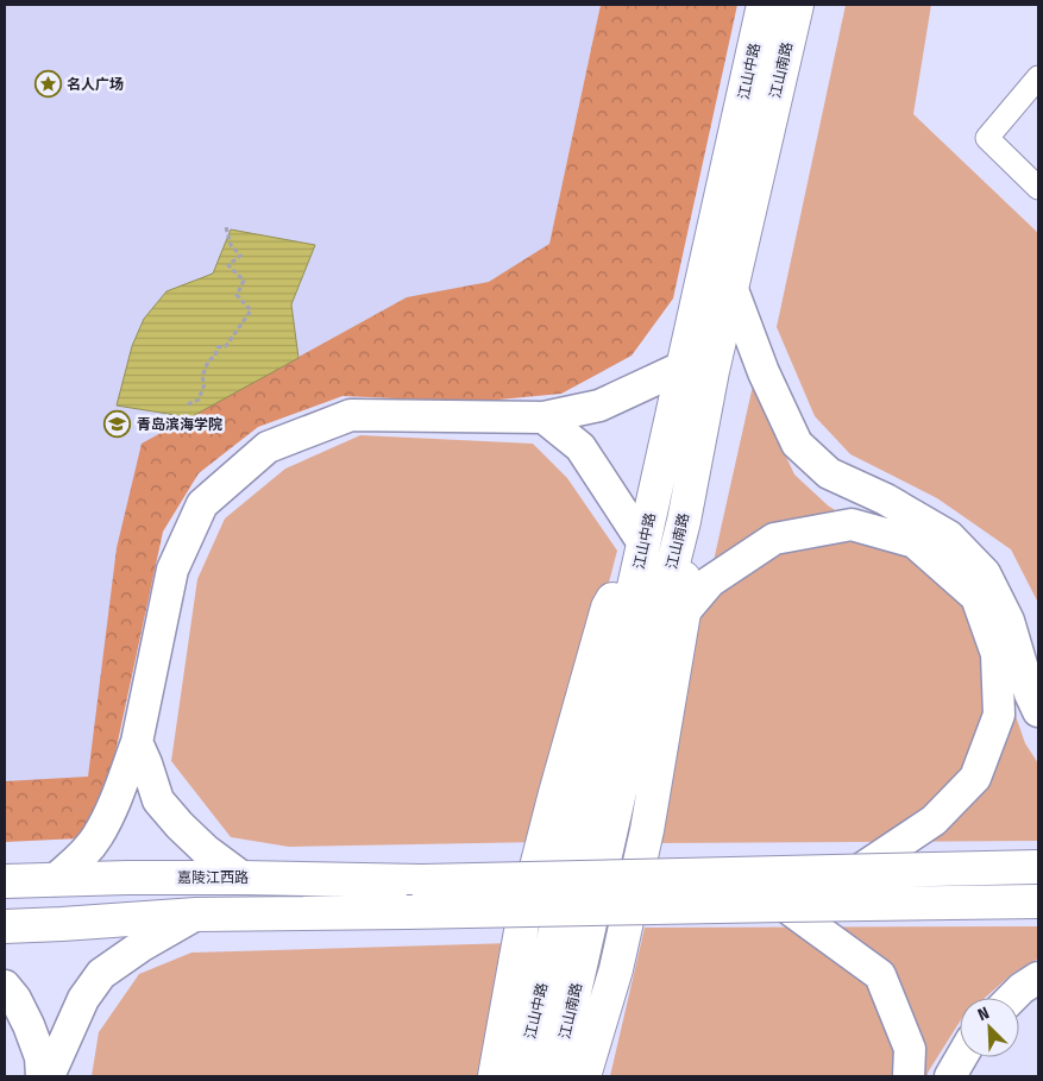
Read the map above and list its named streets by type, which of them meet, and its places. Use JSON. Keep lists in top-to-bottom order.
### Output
{
  "streets": {
    "main road": ["江山南路", "江山中路", "嘉陵江西路"]
  },
  "places": {
    "place": ["名人广场"],
    "school or university": ["青岛滨海学院"]
  },
  "north": "top left"
}
